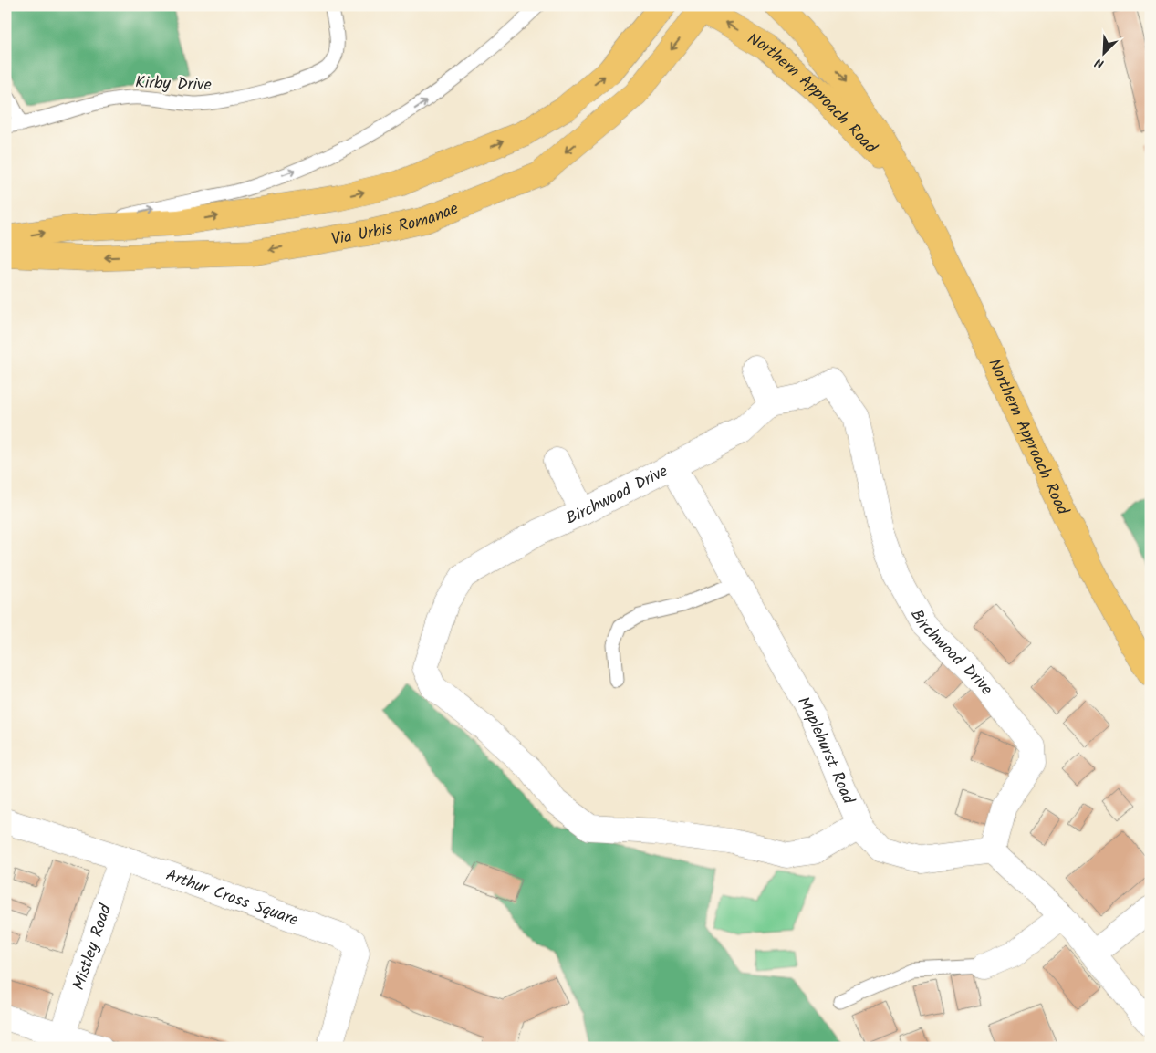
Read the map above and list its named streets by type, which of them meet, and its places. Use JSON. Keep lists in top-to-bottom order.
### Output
{
  "streets": {
    "main road": ["Northern Approach Road", "Via Urbis Romanae"],
    "street": [
      "Birchwood Drive",
      "Maplehurst Road",
      "Arthur Cross Square",
      "Mistley Road"
    ],
    "lane": ["Kirby Drive"]
  },
  "crossings": [
    ["Northern Approach Road", "Via Urbis Romanae"],
    ["Birchwood Drive", "Maplehurst Road"],
    ["Arthur Cross Square", "Mistley Road"]
  ],
  "north": "bottom left"
}
